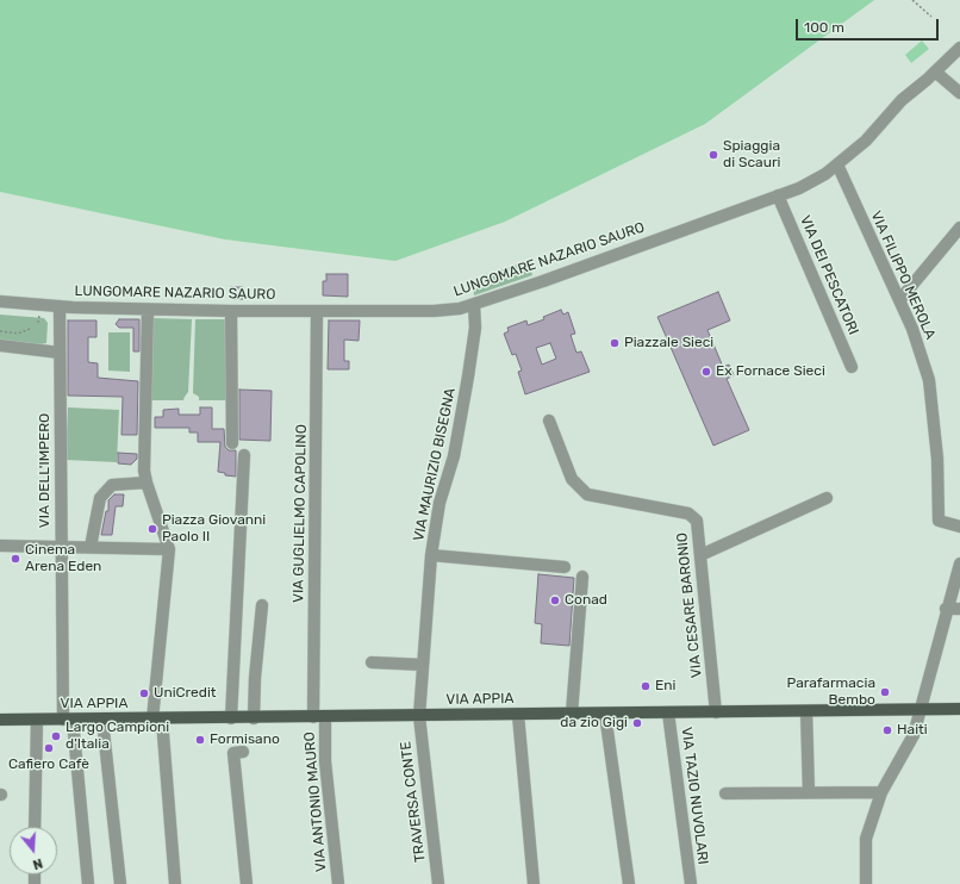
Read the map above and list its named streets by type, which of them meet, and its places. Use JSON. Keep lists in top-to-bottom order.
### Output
{
  "streets": {
    "main road": ["VIA APPIA"],
    "street": [
      "LUNGOMARE NAZARIO SAURO",
      "VIA DEI PESCATORI",
      "VIA FILIPPO MEROLA",
      "VIA MAURIZIO BISEGNA",
      "VIA DELL'IMPERO",
      "VIA GUGLIELMO CAPOLINO",
      "VIA CESARE BARONIO",
      "VIA TAZIO NUVOLARI",
      "VIA ANTONIO MAURO",
      "TRAVERSA CONTE"
    ]
  },
  "crossings": [
    ["LUNGOMARE NAZARIO SAURO", "VIA DEI PESCATORI"],
    ["LUNGOMARE NAZARIO SAURO", "VIA FILIPPO MEROLA"],
    ["LUNGOMARE NAZARIO SAURO", "VIA MAURIZIO BISEGNA"],
    ["LUNGOMARE NAZARIO SAURO", "VIA DELL'IMPERO"],
    ["LUNGOMARE NAZARIO SAURO", "VIA GUGLIELMO CAPOLINO"],
    ["VIA MAURIZIO BISEGNA", "VIA APPIA"],
    ["VIA MAURIZIO BISEGNA", "TRAVERSA CONTE"],
    ["VIA DELL'IMPERO", "VIA APPIA"],
    ["VIA GUGLIELMO CAPOLINO", "VIA APPIA"],
    ["VIA GUGLIELMO CAPOLINO", "VIA ANTONIO MAURO"],
    ["VIA CESARE BARONIO", "VIA APPIA"],
    ["VIA APPIA", "VIA TAZIO NUVOLARI"],
    ["VIA APPIA", "VIA ANTONIO MAURO"],
    ["VIA APPIA", "TRAVERSA CONTE"]
  ],
  "places": [
    "Spiaggia di Scauri",
    "Piazzale Sieci",
    "Ex Fornace Sieci",
    "Piazza Giovanni Paolo II",
    "Cinema Arena Eden",
    "Conad",
    "Eni",
    "Parafarmacia Bembo",
    "UniCredit",
    "da zio Gigi",
    "Haiti",
    "Largo Campioni d'Italia",
    "Formisano",
    "Cafiero Cafè"
  ],
  "scale_bar": "100 m",
  "north": "bottom"
}
